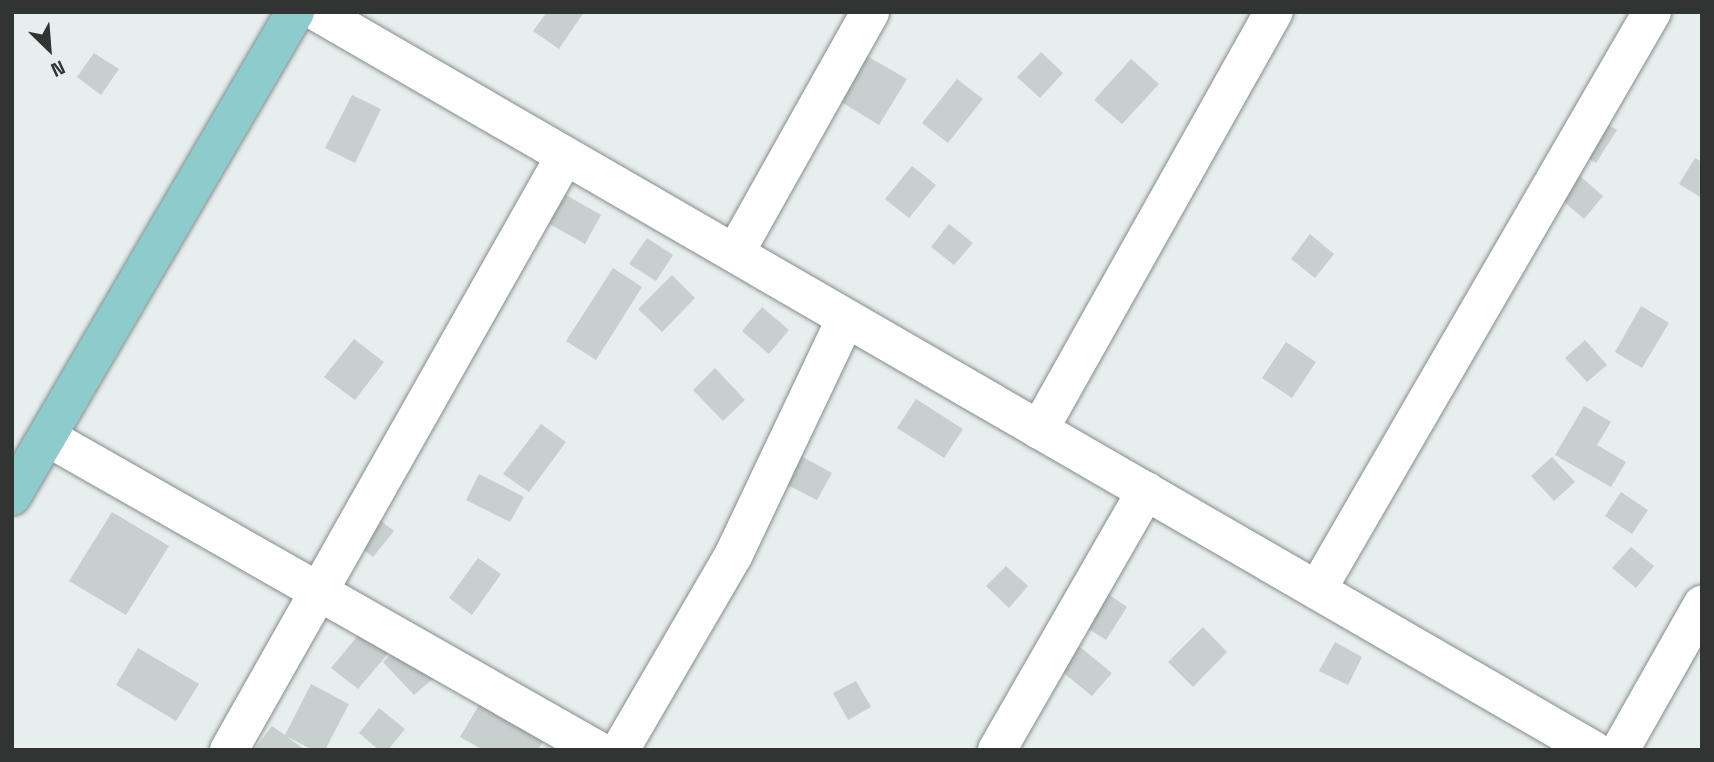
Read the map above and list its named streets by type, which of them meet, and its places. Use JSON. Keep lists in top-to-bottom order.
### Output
{
  "north": "bottom right"
}
